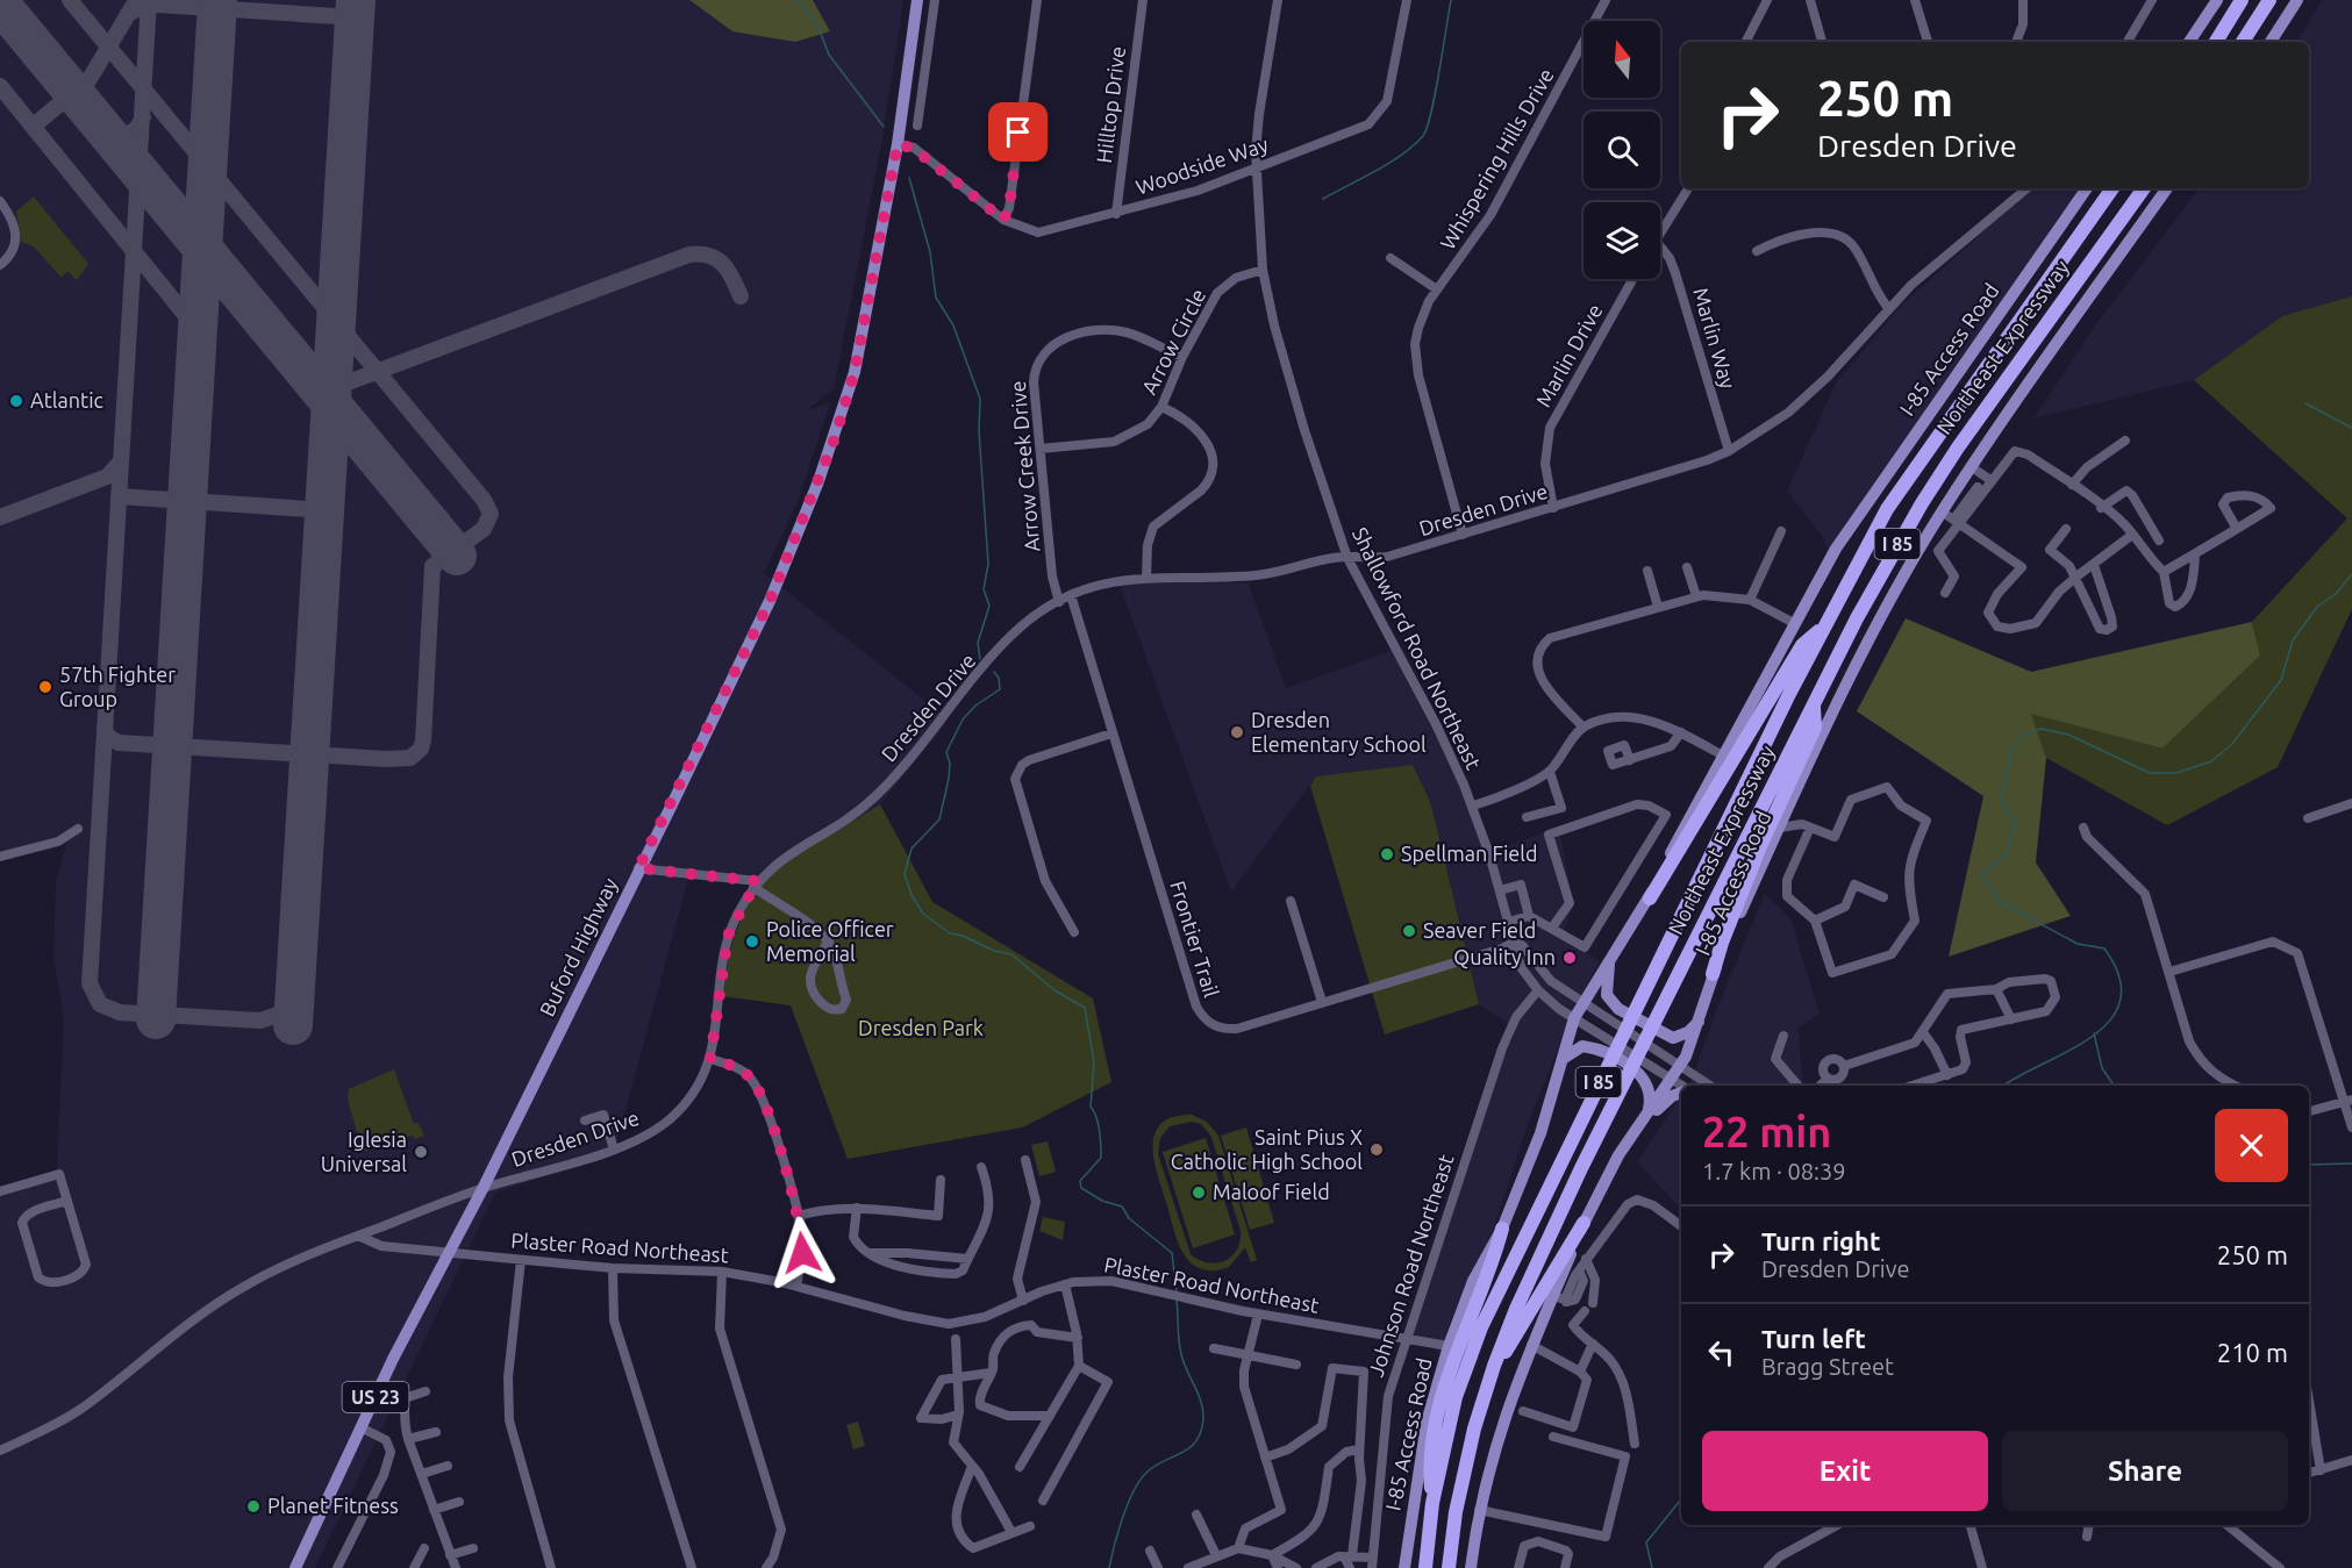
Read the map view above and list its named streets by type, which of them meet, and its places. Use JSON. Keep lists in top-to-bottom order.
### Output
{
  "streets": {
    "highway": ["Northeast Expressway", "I 85"],
    "main road": ["I-85 Access Road", "Buford Highway", "US 23"],
    "street": [
      "Hilltop Drive",
      "Whispering Hills Drive",
      "Woodside Way",
      "Marlin Way",
      "Arrow Circle",
      "Marlin Drive",
      "Arrow Creek Drive",
      "Dresden Drive",
      "Shallowford Road Northeast",
      "Frontier Trail",
      "Plaster Road Northeast",
      "Johnson Road Northeast"
    ]
  },
  "crossings": [
    ["Hilltop Drive", "Woodside Way"],
    ["Whispering Hills Drive", "Dresden Drive"],
    ["Woodside Way", "Shallowford Road Northeast"],
    ["Woodside Way", "Buford Highway"],
    ["Marlin Way", "Dresden Drive"],
    ["Arrow Circle", "Arrow Creek Drive"],
    ["Arrow Circle", "Shallowford Road Northeast"],
    ["I-85 Access Road", "Shallowford Road Northeast"],
    ["I-85 Access Road", "Plaster Road Northeast"],
    ["Marlin Drive", "Dresden Drive"],
    ["Arrow Creek Drive", "Dresden Drive"],
    ["Dresden Drive", "Shallowford Road Northeast"],
    ["Dresden Drive", "Frontier Trail"],
    ["Dresden Drive", "Buford Highway"],
    ["Dresden Drive", "Plaster Road Northeast"],
    ["Shallowford Road Northeast", "Frontier Trail"],
    ["Shallowford Road Northeast", "Johnson Road Northeast"],
    ["Buford Highway", "Plaster Road Northeast"],
    ["Plaster Road Northeast", "Johnson Road Northeast"]
  ],
  "parks": ["Dresden Park"],
  "places": [
    "Atlantic",
    "57th Fighter Group",
    "Dresden Elementary School",
    "Spellman Field",
    "Seaver Field",
    "Police Officer Memorial",
    "Quality Inn",
    "Saint Pius X Catholic High School",
    "Iglesia Universal",
    "Maloof Field",
    "Planet Fitness"
  ],
  "north": "top",
  "page": {
    "turn": ["250 m", "Dresden Drive"],
    "heading": ["22 min", "1.7 km · 08:39"],
    "list": [
      {
        "name": "Turn right",
        "note": "Dresden Drive",
        "value": "250 m"
      },
      {
        "name": "Turn left",
        "note": "Bragg Street",
        "value": "210 m"
      }
    ],
    "buttons": ["Exit", "Share"]
  }
}
